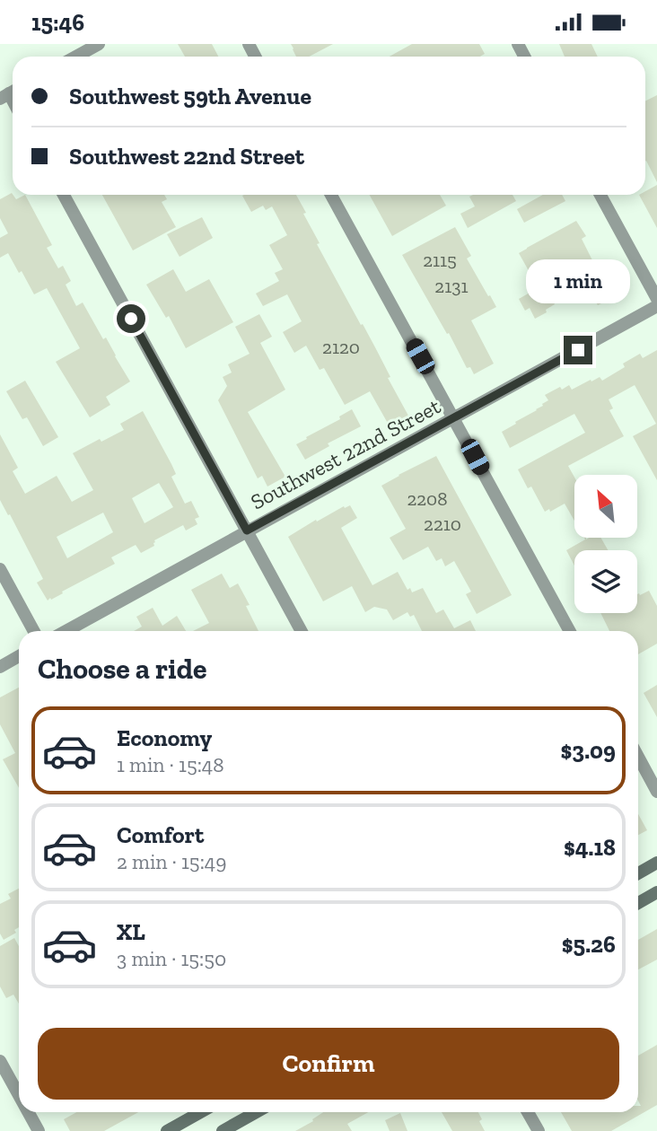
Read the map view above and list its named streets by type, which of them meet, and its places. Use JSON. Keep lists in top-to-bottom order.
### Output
{
  "streets": {
    "street": ["Southwest 22nd Street"]
  },
  "house_numbers": [
    "2115",
    "2131",
    "2120",
    "2208",
    "2210"
  ],
  "north": "top left",
  "page": {
    "status": "15:46",
    "banner": ["Southwest 59th Avenue", "Southwest 22nd Street"],
    "bubble": "1 min",
    "heading": "Choose a ride",
    "list": [
      {
        "name": "Economy",
        "note": "1 min · 15:48",
        "value": "$3.09"
      },
      {
        "name": "Comfort",
        "note": "2 min · 15:49",
        "value": "$4.18"
      },
      {
        "name": "XL",
        "note": "3 min · 15:50",
        "value": "$5.26"
      }
    ],
    "buttons": "Confirm"
  }
}
